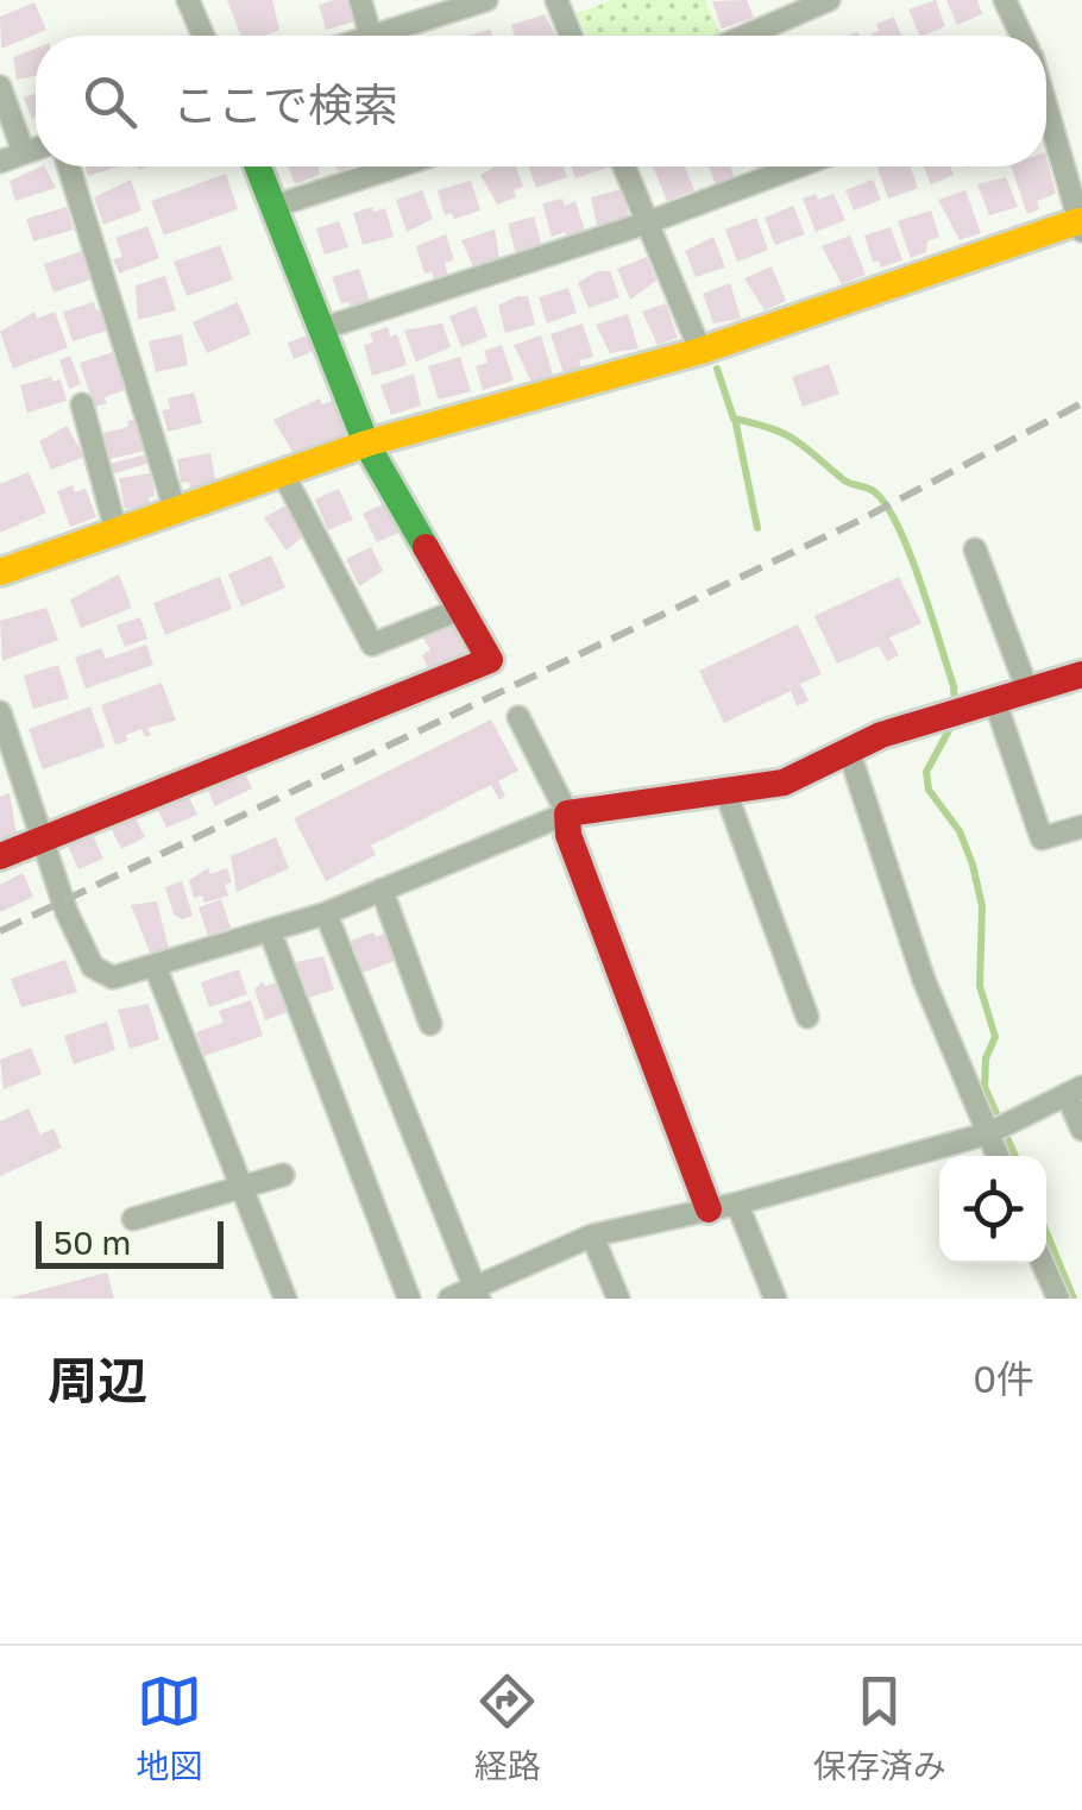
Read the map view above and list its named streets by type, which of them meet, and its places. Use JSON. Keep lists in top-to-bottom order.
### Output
{
  "scale_bar": "50 m",
  "page": {
    "search": "ここで検索",
    "scale": "50 m",
    "heading": ["周辺", "0件"],
    "nav": ["地図", "経路", "保存済み"]
  }
}
